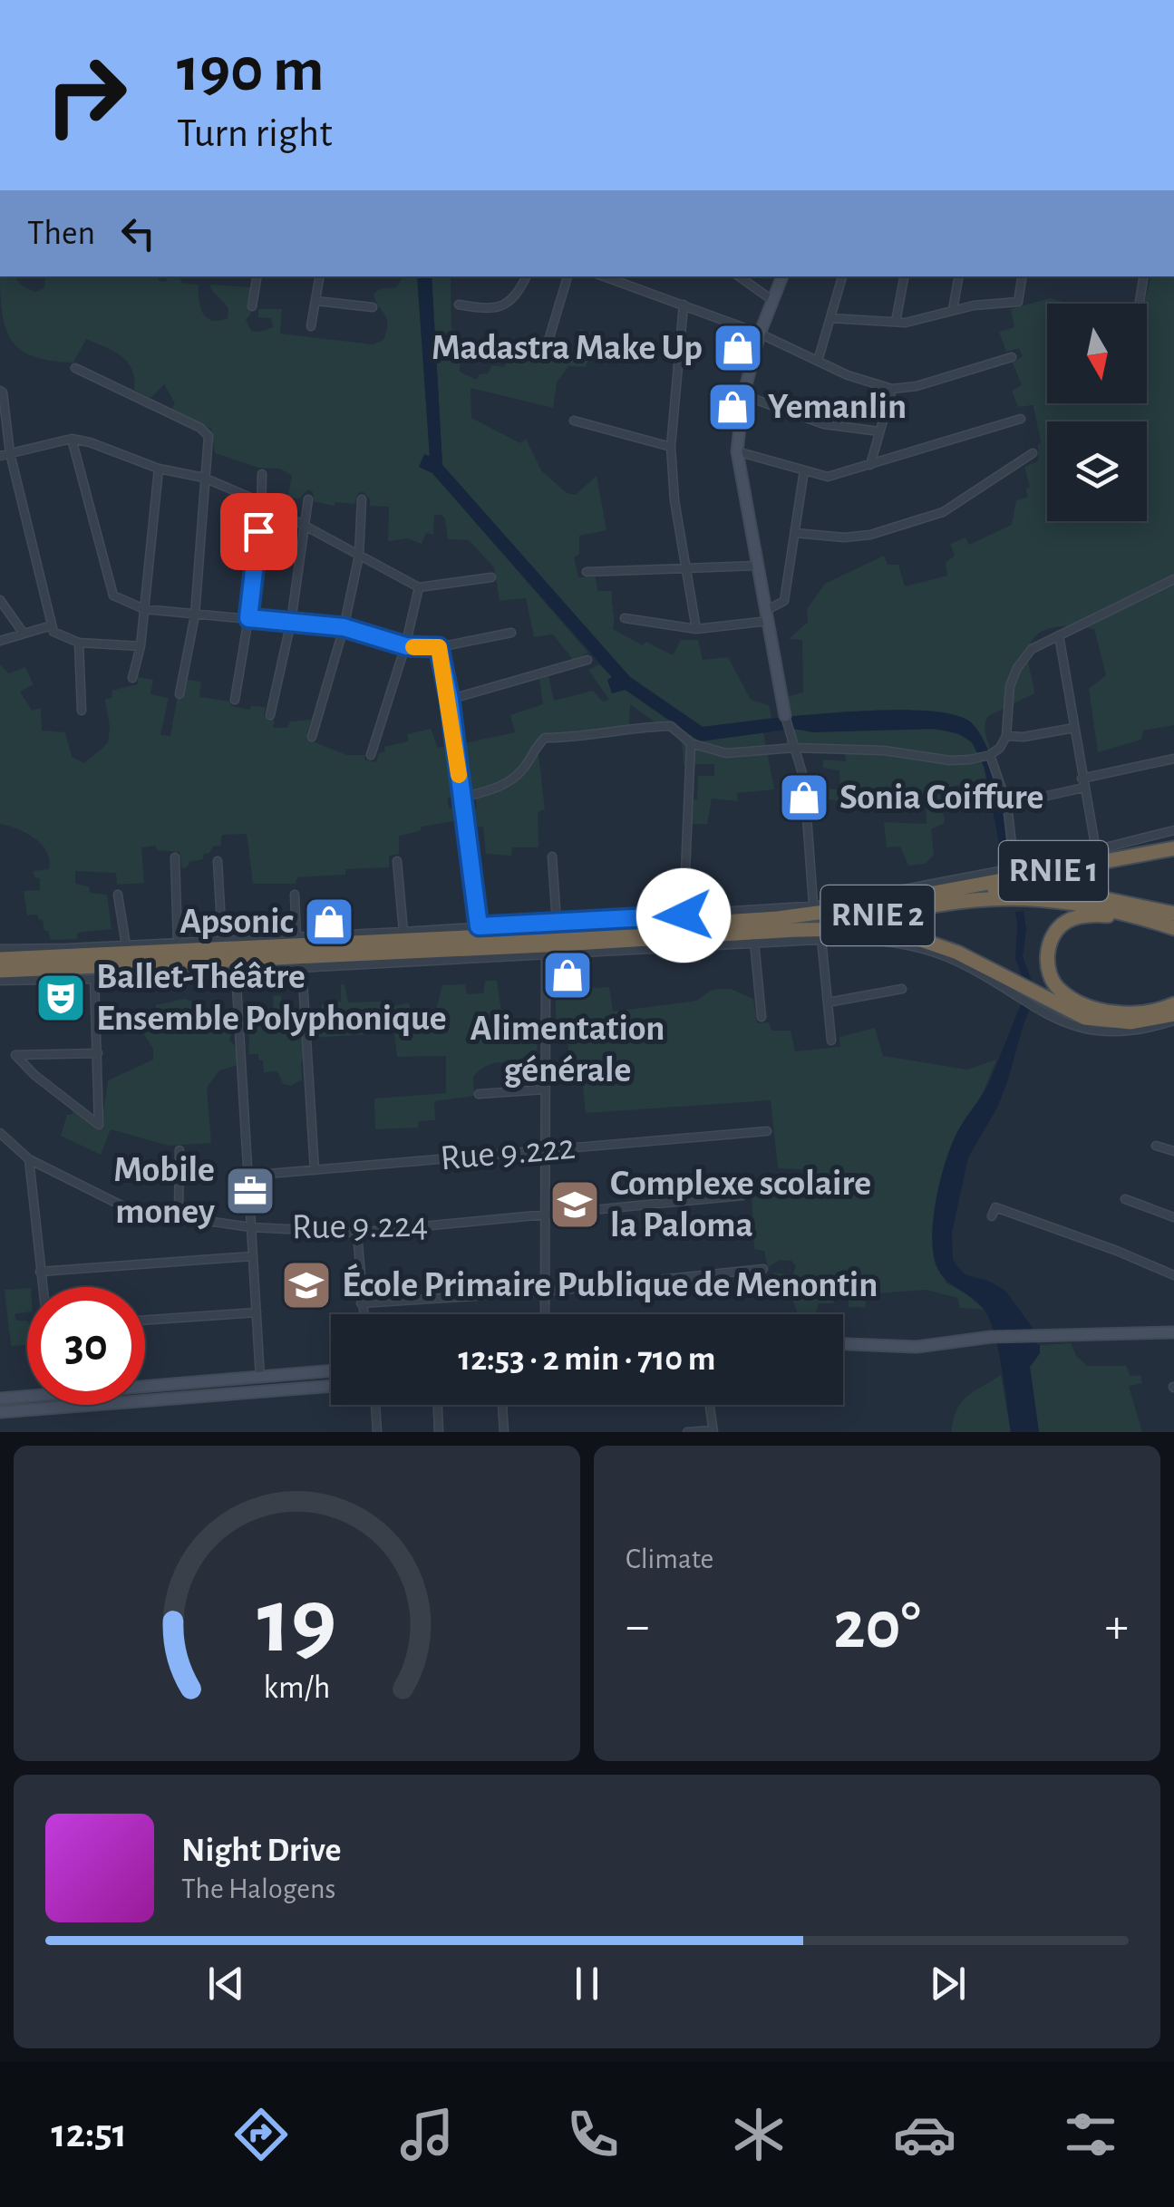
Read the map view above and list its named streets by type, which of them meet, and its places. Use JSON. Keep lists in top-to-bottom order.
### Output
{
  "streets": {
    "highway": ["RNIE 1", "RNIE 2"],
    "street": ["Rue 9.222", "Rue 9.224"]
  },
  "crossings": [
    ["RNIE 1", "RNIE 2"]
  ],
  "places": {
    "shop": [
      "Madastra Make Up",
      "Yemanlin",
      "Sonia Coiffure",
      "Apsonic",
      "Alimentation générale"
    ],
    "theatre": ["Ballet-Théâtre Ensemble Polyphonique"],
    "office": ["Mobile money"],
    "school or university": ["Complexe scolaire la Paloma", "École Primaire Publique de Menontin"]
  },
  "north": "bottom",
  "page": {
    "turn": ["190 m", "Turn right"],
    "then": "Then",
    "limit": "30",
    "trip": "12:53 · 2 min · 710 m",
    "tile": "Climate",
    "heat": ["−", "20°", "+"],
    "song": ["Night Drive", "The Halogens"],
    "tabs": "12:51",
    "gauge": ["19", "km/h"]
  }
}
